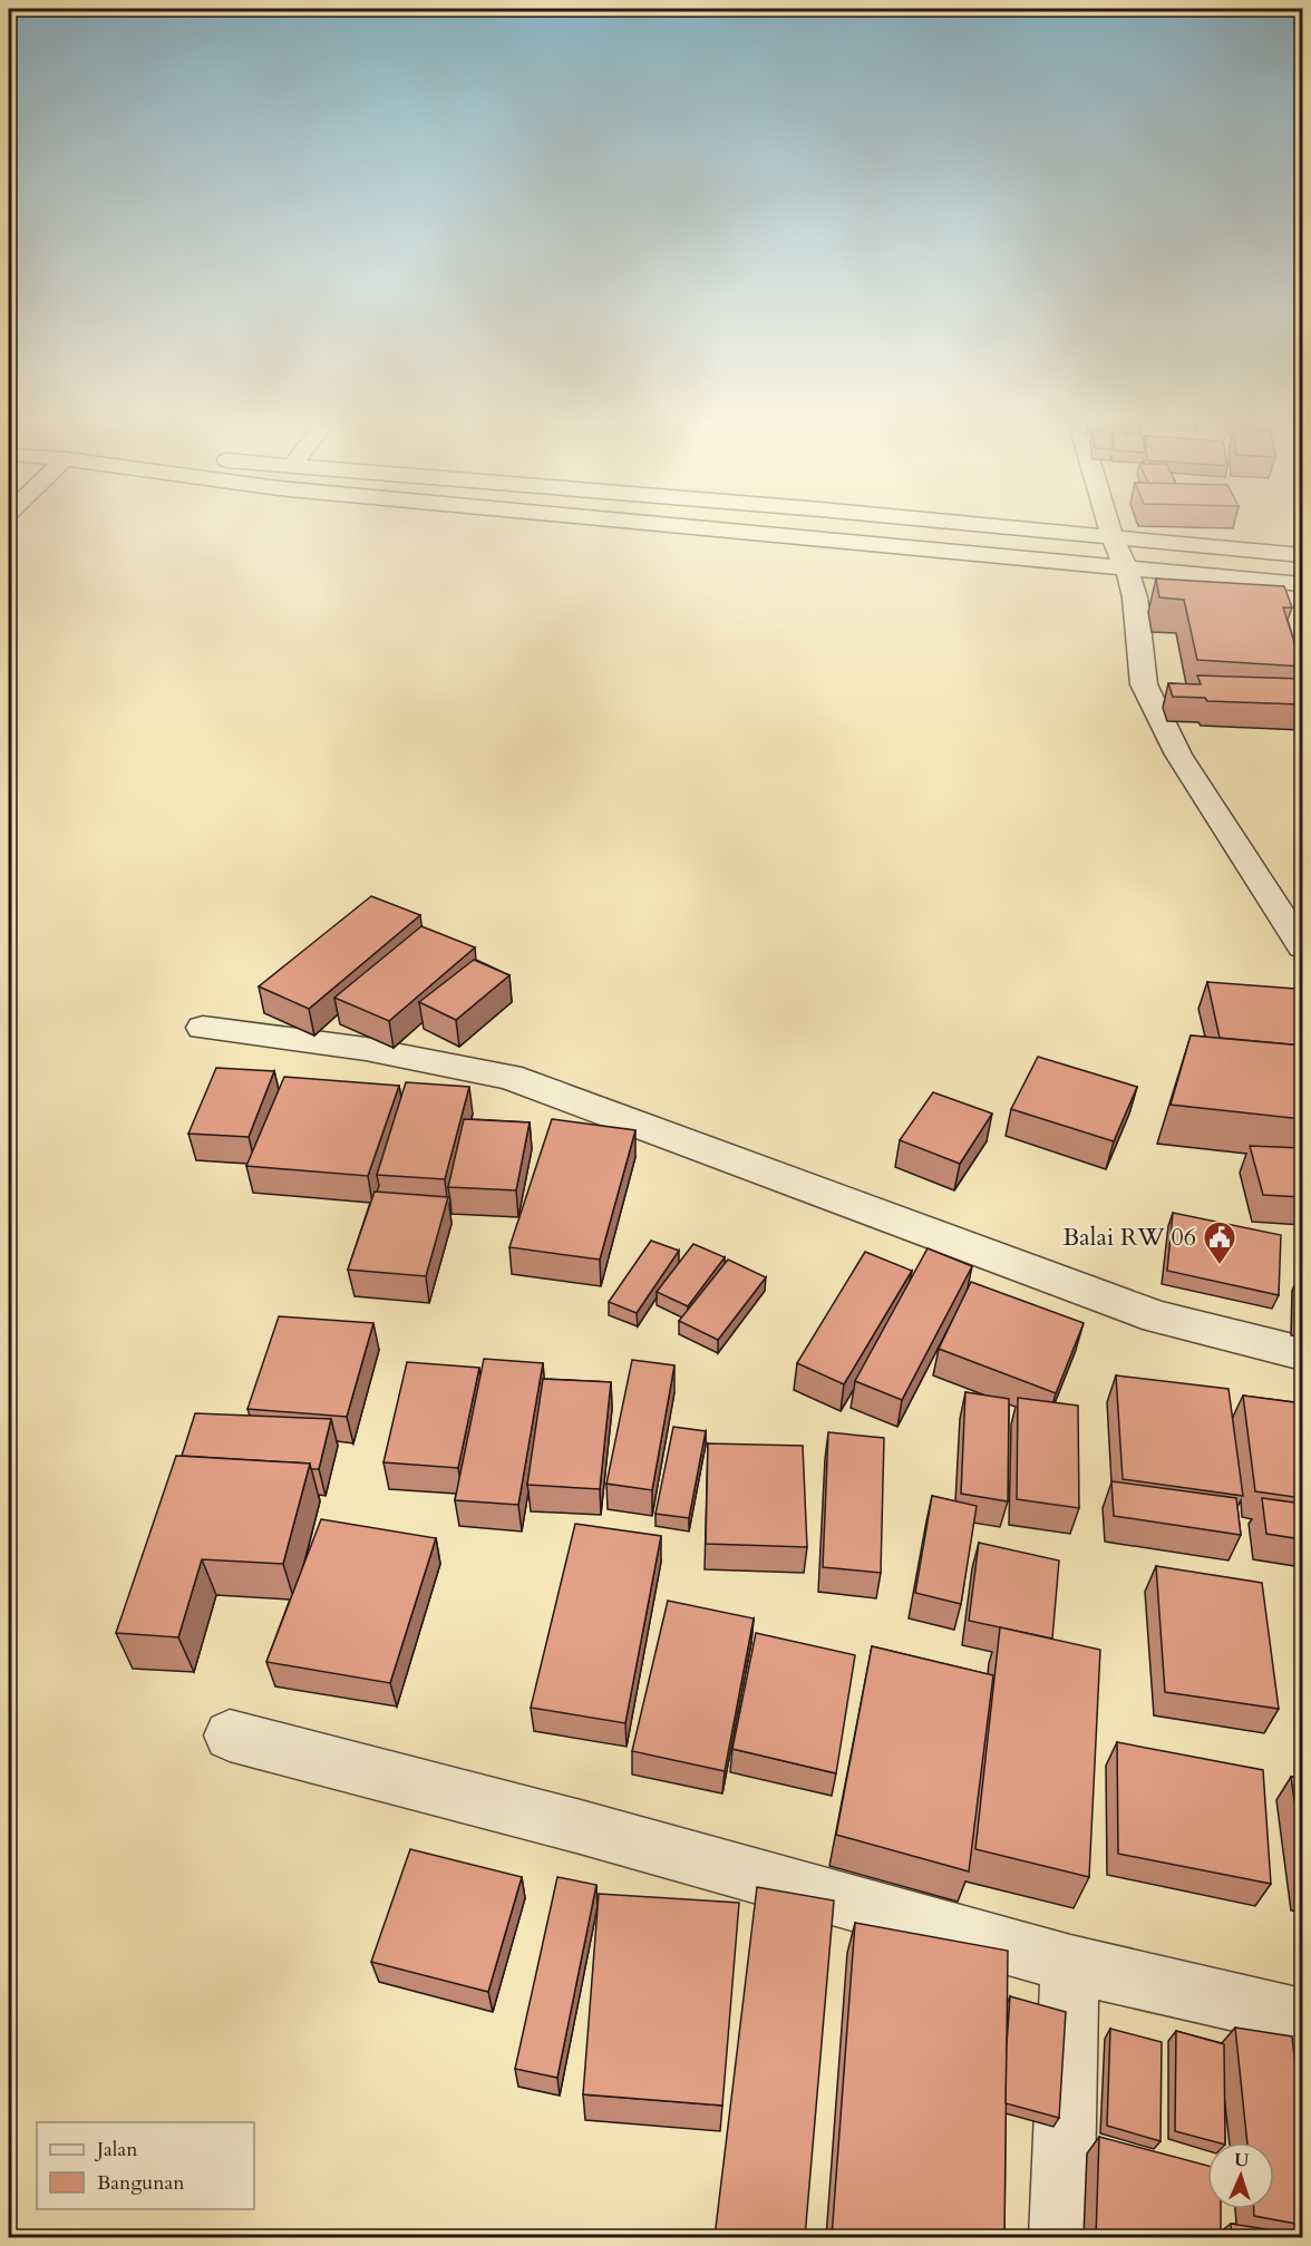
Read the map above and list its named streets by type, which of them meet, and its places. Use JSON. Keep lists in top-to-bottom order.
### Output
{
  "places": {
    "public building": ["Balai RW 06"]
  },
  "legend": ["Jalan", "Bangunan"],
  "north": "top"
}
